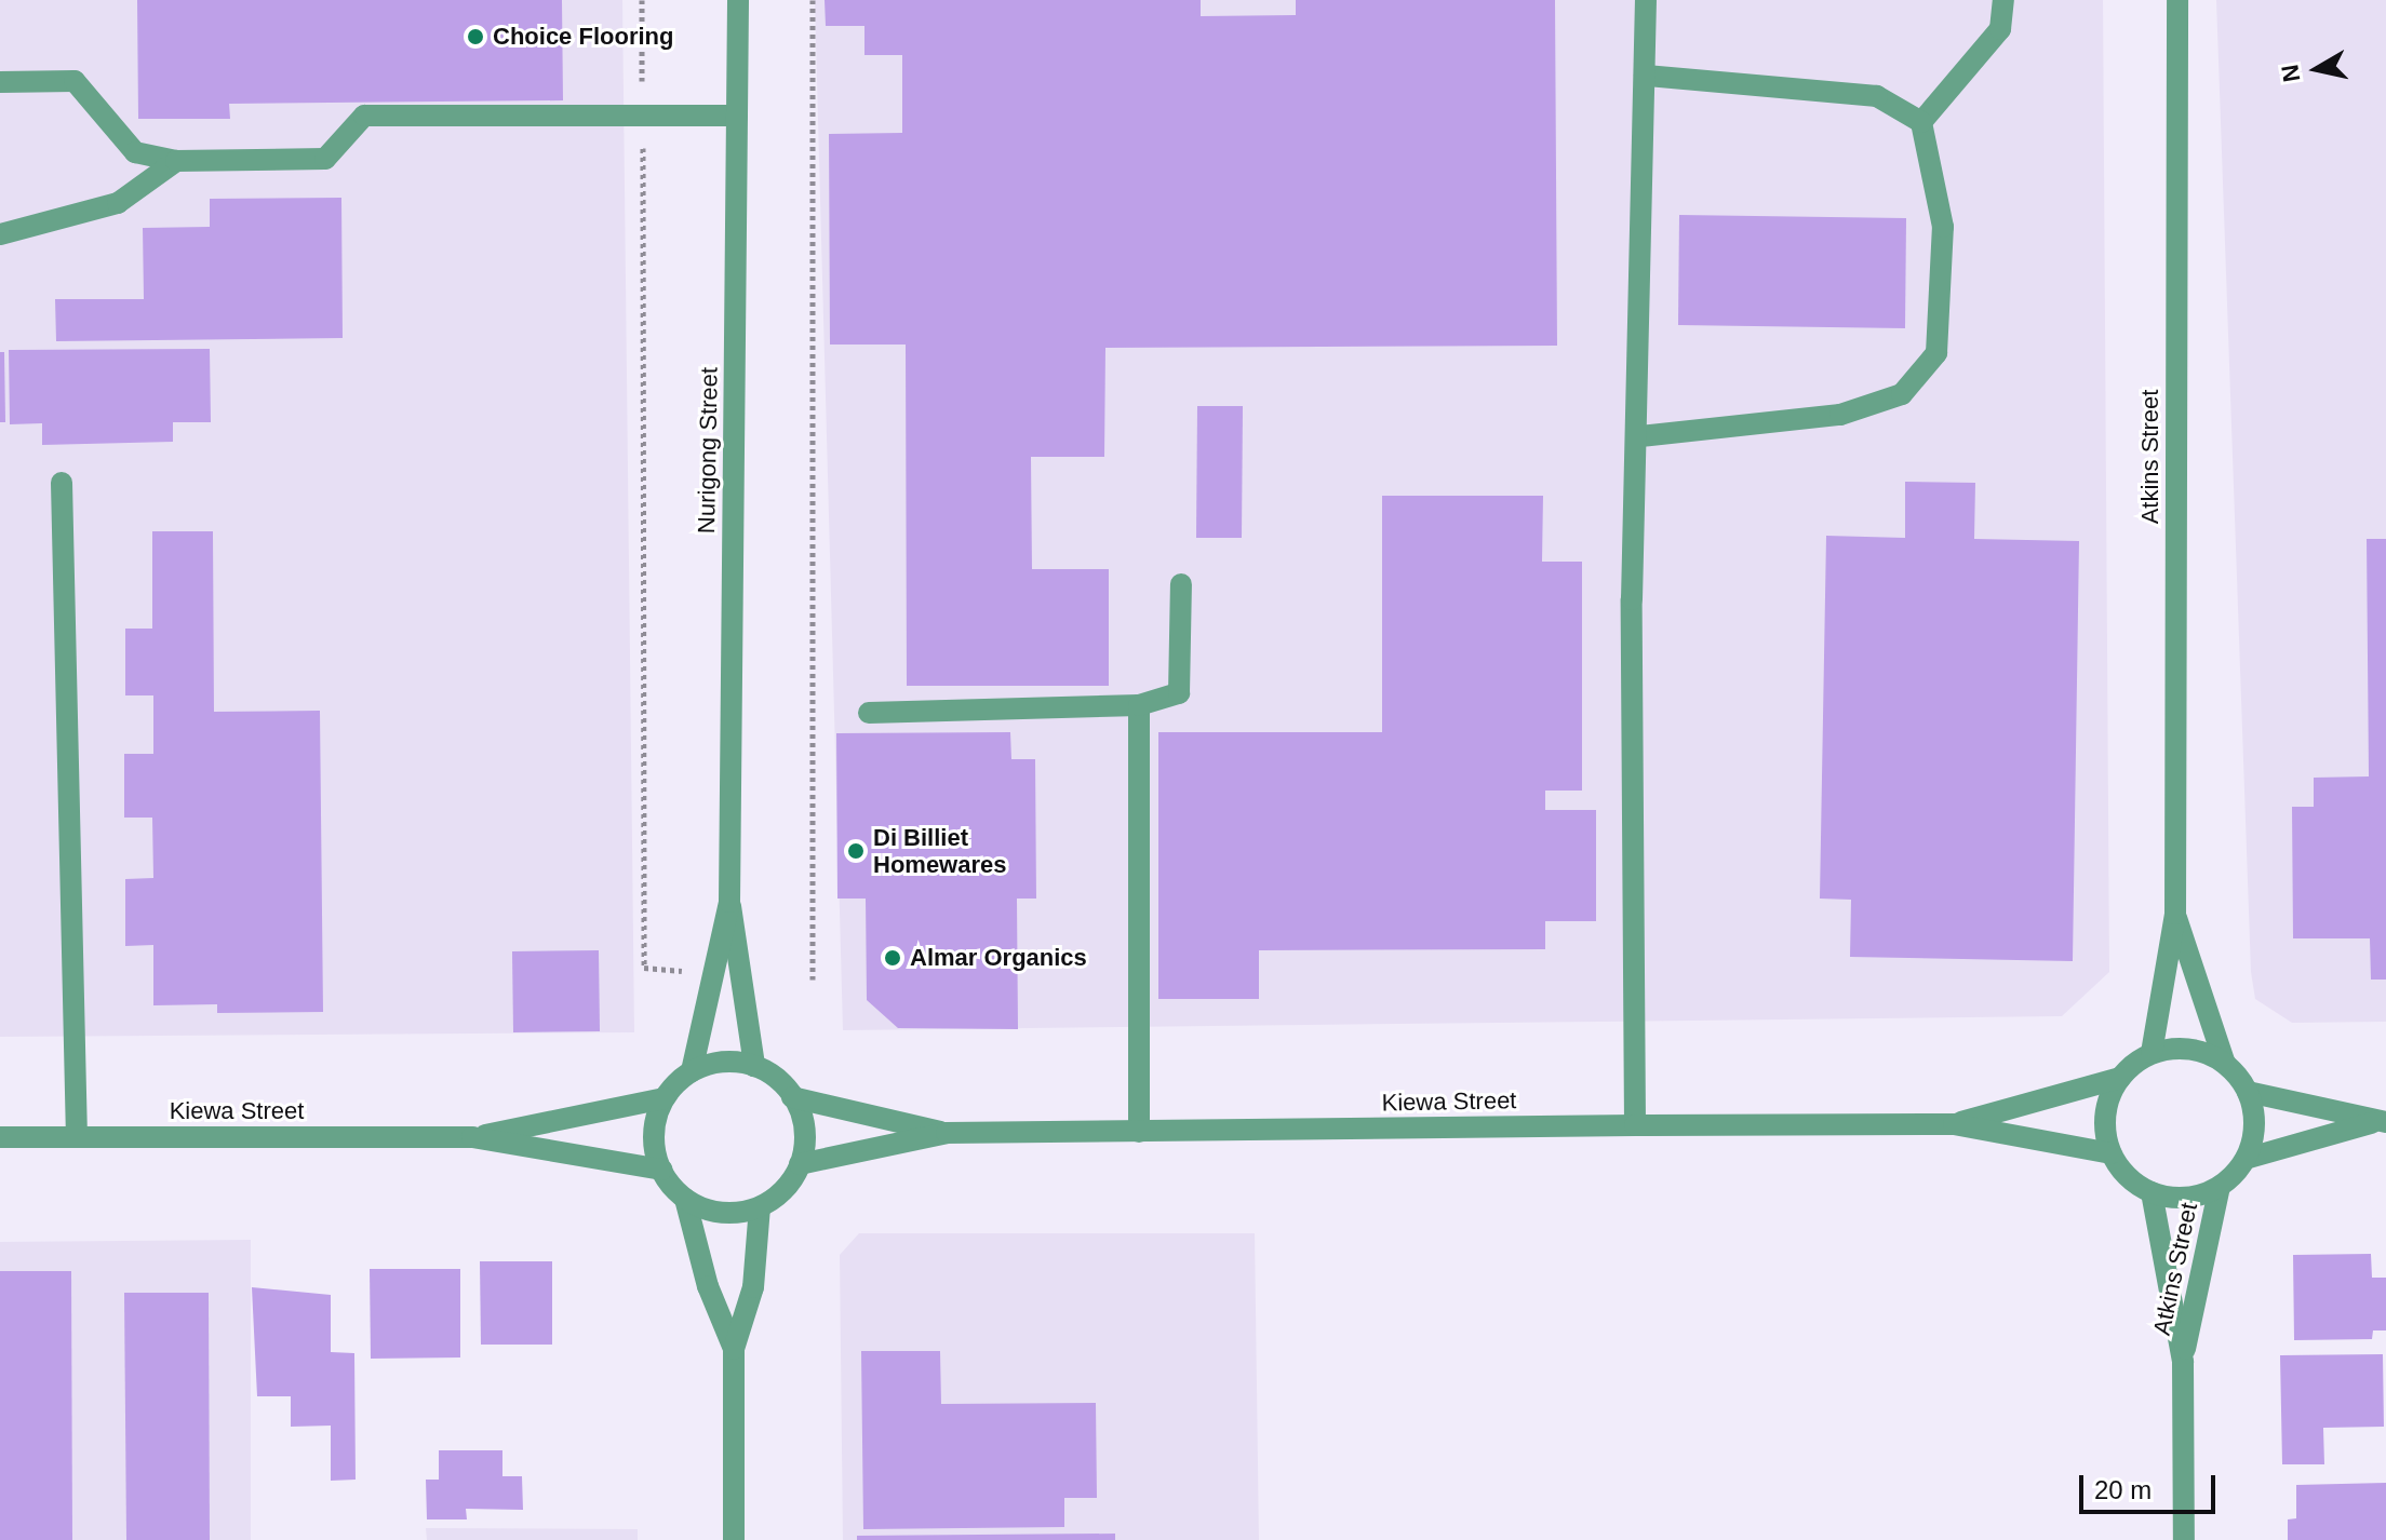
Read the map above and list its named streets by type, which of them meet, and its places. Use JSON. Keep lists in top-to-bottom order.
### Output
{
  "streets": {
    "street": ["Nurigong Street", "Atkins Street", "Kiewa Street"]
  },
  "crossings": [
    ["Nurigong Street", "Kiewa Street"],
    ["Atkins Street", "Kiewa Street"]
  ],
  "places": ["Choice Flooring", "Di Billiet Homewares", "Almar Organics"],
  "scale_bar": "20 m",
  "north": "left"
}
